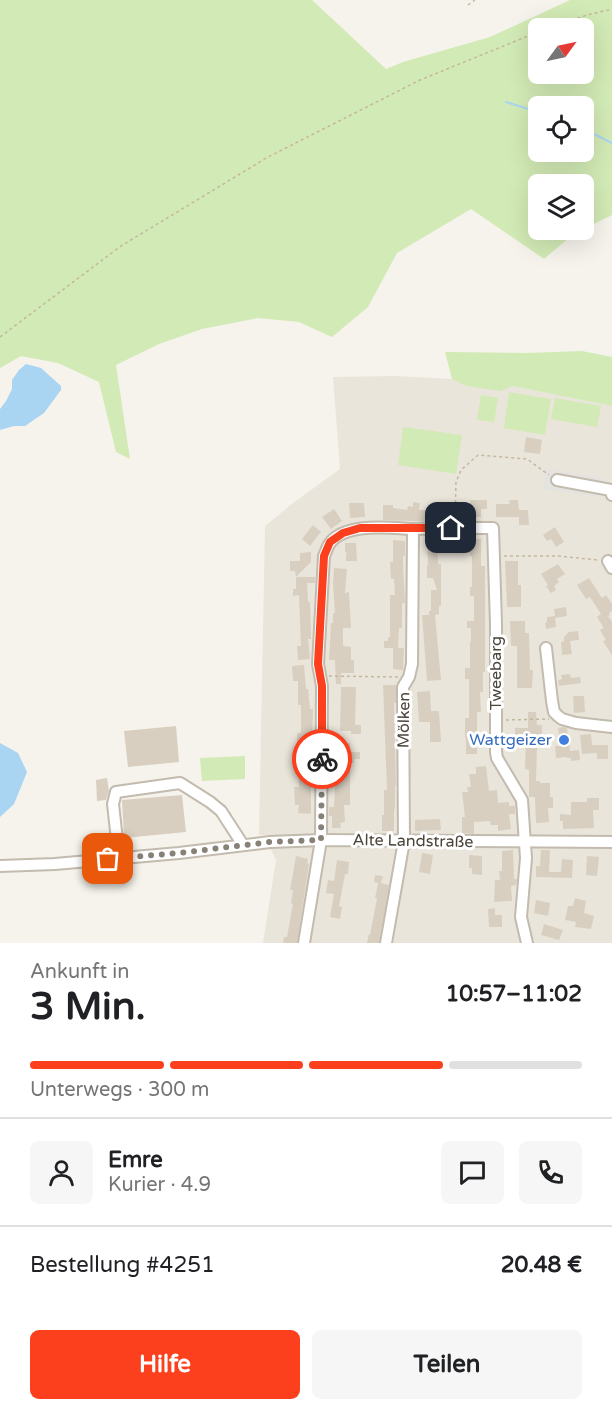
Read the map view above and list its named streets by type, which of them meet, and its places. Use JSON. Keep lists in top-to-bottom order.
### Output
{
  "streets": {
    "street": ["Tweebarg", "Mölken", "Alte Landstraße"]
  },
  "crossings": [
    ["Tweebarg", "Alte Landstraße"],
    ["Mölken", "Alte Landstraße"]
  ],
  "places": ["Wattgeizer"],
  "north": "top right",
  "page": {
    "heading": ["3 Min.", "Ankunft in", "10:57–11:02"],
    "panel": [
      "Emre",
      "Kurier · 4.9",
      "Bestellung #4251",
      "20.48 €"
    ],
    "bar": "Unterwegs · 300 m",
    "buttons": ["Hilfe", "Teilen"]
  }
}
